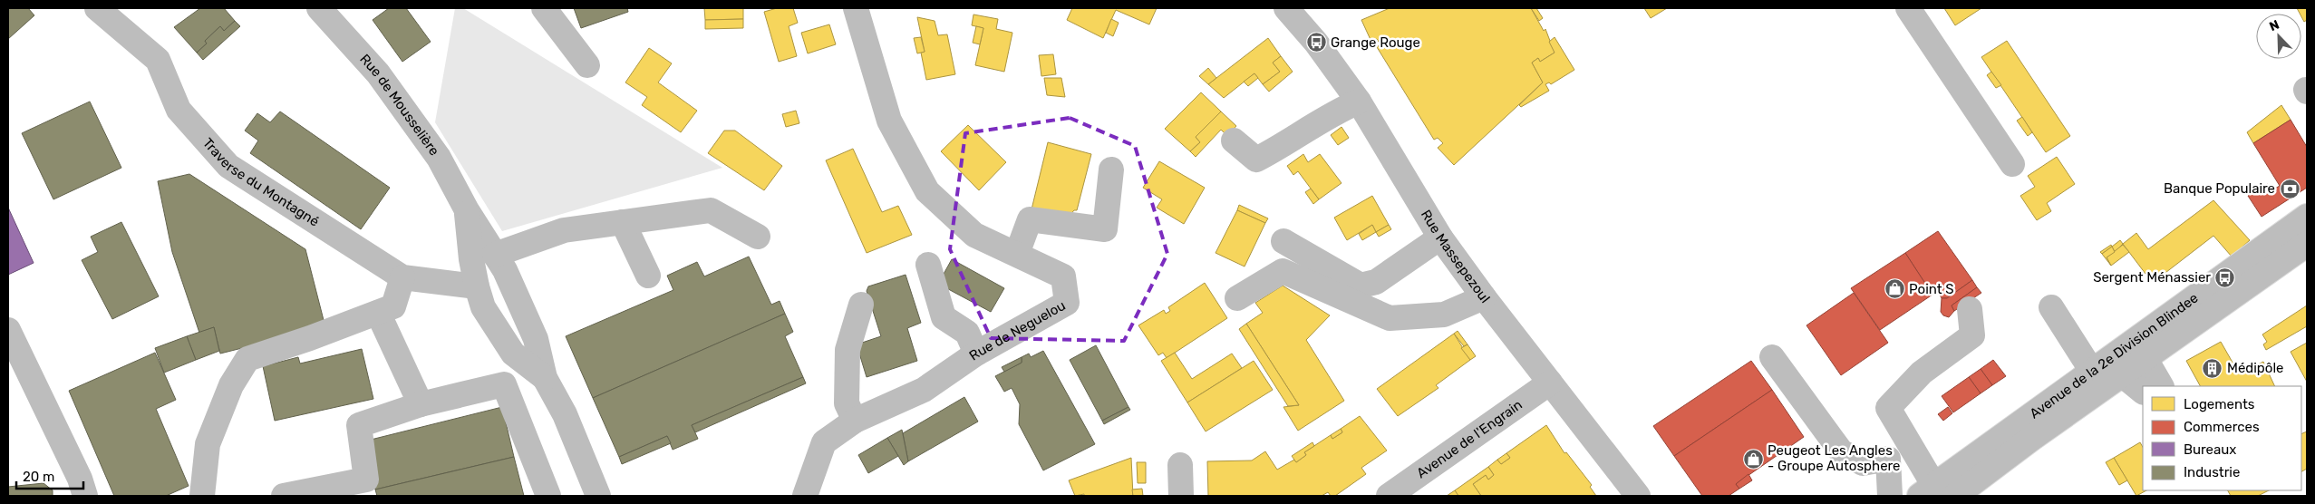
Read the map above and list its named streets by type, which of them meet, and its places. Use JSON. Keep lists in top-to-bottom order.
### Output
{
  "streets": {
    "street": [
      "Rue de Mousselière",
      "Traverse du Montagné",
      "Rue Massepezoul",
      "Rue de Neguelou",
      "Avenue de la 2e Division Blindee",
      "Avenue de l'Engrain"
    ]
  },
  "crossings": [
    ["Rue de Mousselière", "Traverse du Montagné"],
    ["Rue Massepezoul", "Avenue de l'Engrain"]
  ],
  "places": {
    "bus stop": ["Grange Rouge", "Sergent Ménassier"],
    "bank": ["Banque Populaire"],
    "shop": ["Point S", "Peugeot Les Angles - Groupe Autosphere"],
    "building": ["Médipôle"]
  },
  "legend": [
    "Logements",
    "Commerces",
    "Bureaux",
    "Industrie"
  ],
  "scale_bar": "20 m",
  "north": "top left"
}
